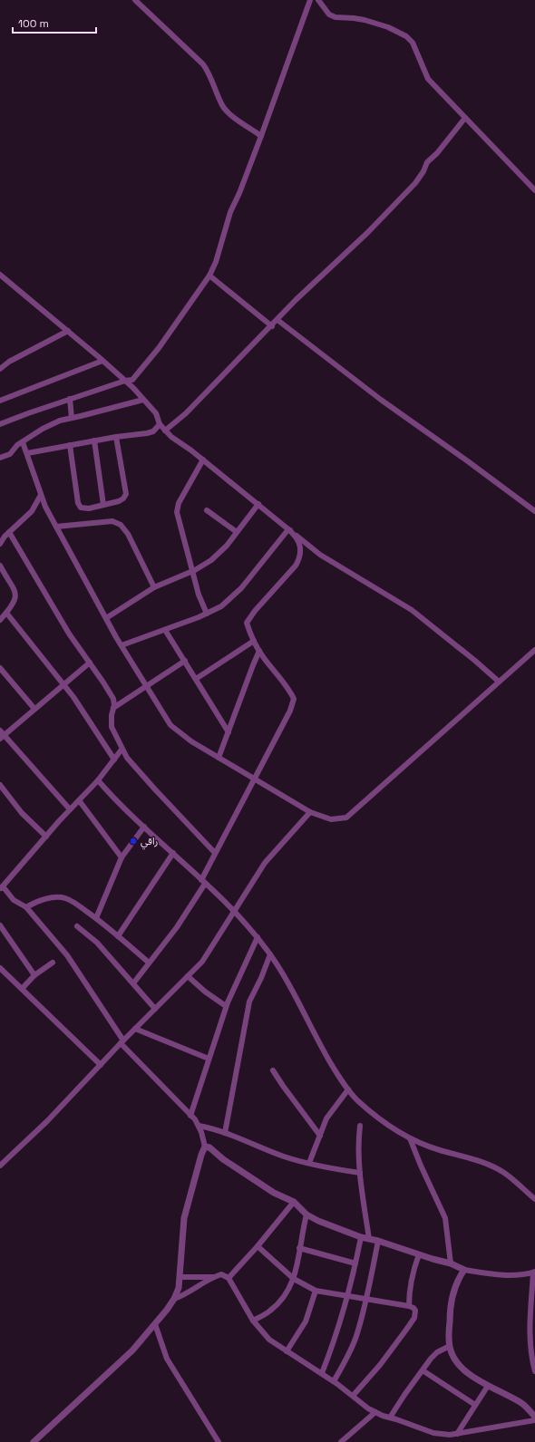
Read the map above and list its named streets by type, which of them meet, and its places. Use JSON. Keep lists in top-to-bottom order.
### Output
{
  "places": ["راقي"],
  "scale_bar": "100 m"
}
